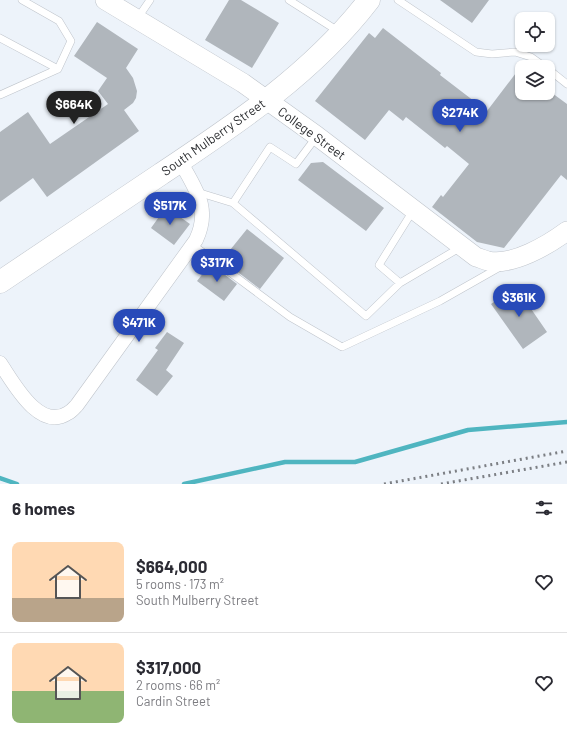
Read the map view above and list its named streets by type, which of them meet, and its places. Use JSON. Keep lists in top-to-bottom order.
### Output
{
  "streets": {
    "main road": ["South Mulberry Street"],
    "street": ["College Street"]
  },
  "crossings": [
    ["College Street", "South Mulberry Street"]
  ],
  "page": {
    "price": [
      "$664K",
      "$274K",
      "$517K",
      "$317K",
      "$361K",
      "$471K"
    ],
    "heading": "6 homes",
    "list": [
      {
        "name": "$664,000",
        "note": "5 rooms · 173 m² · South Mulberry Street"
      },
      {
        "name": "$317,000",
        "note": "2 rooms · 66 m² · Cardin Street"
      }
    ]
  }
}
